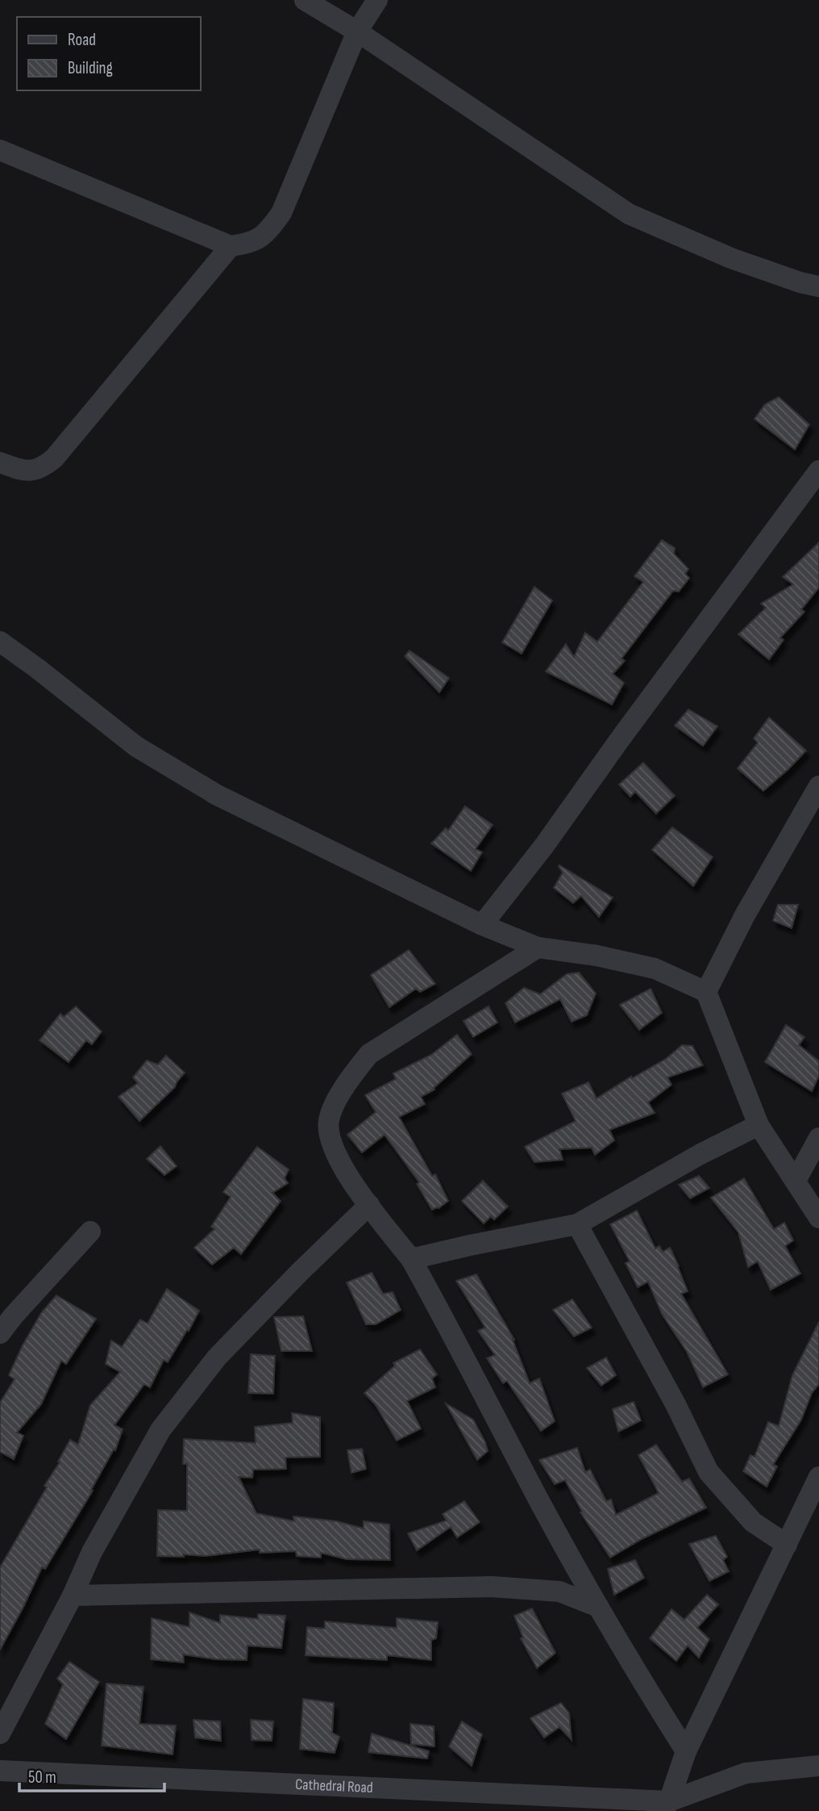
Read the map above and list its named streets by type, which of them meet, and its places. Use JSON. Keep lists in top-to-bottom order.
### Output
{
  "streets": {
    "street": ["Cathedral Road"]
  },
  "legend": ["Road", "Building"],
  "scale_bar": "50 m"
}
